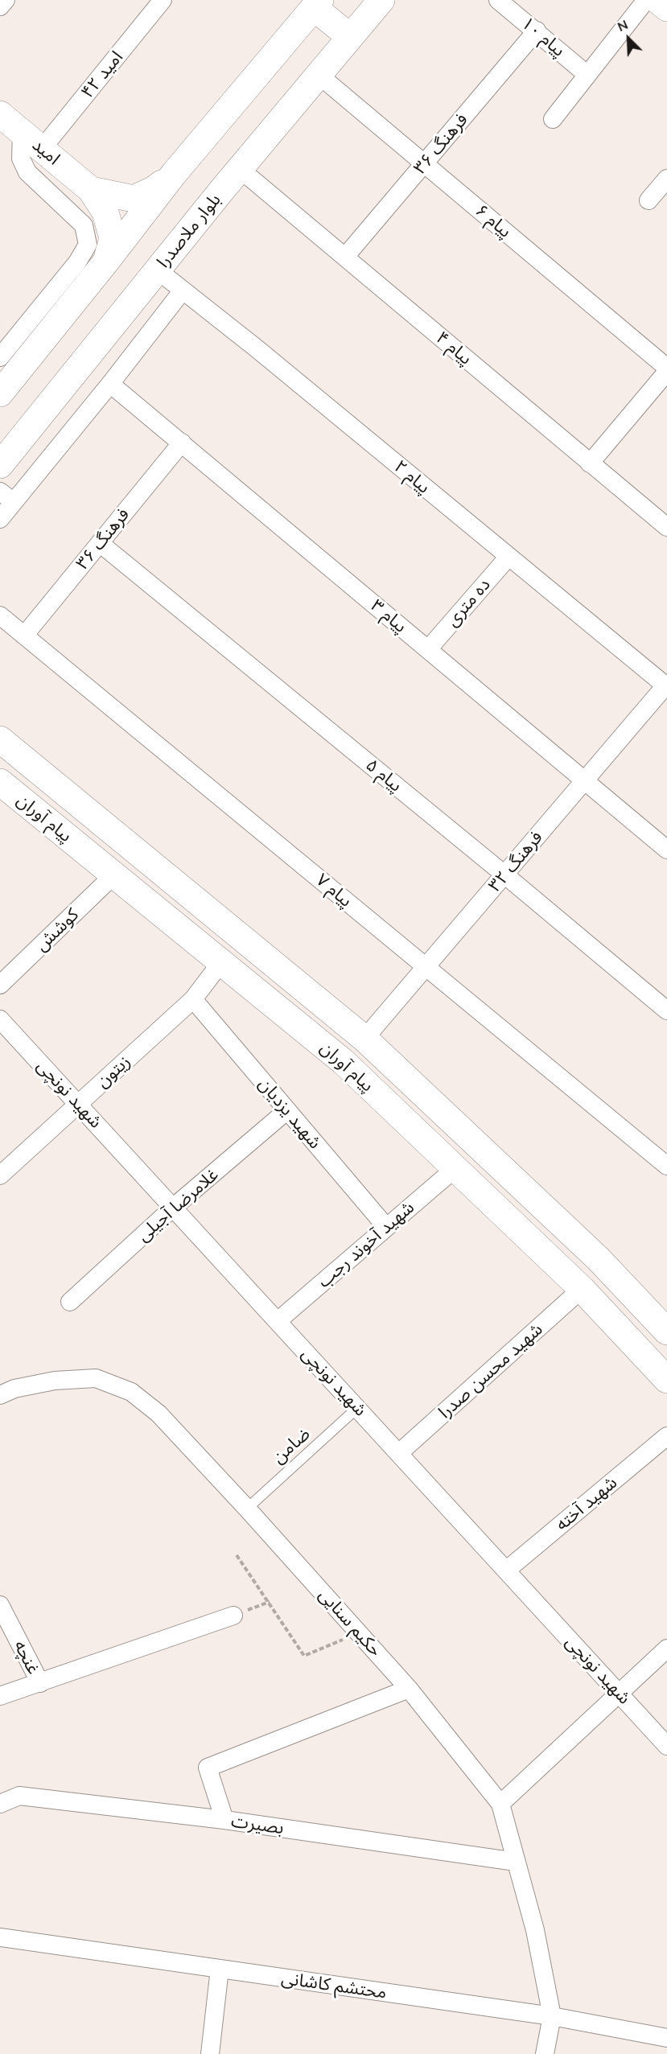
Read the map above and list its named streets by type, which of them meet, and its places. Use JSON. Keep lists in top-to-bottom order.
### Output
{
  "streets": {
    "main road": ["امید", "بلوار ملاصدرا", "پیام آوران"],
    "street": [
      "پیام ۱۰",
      "امید ۴۲",
      "فرهنگ ۳۶",
      "پیام ۶",
      "پیام ۴",
      "پیام ۲",
      "ده متری",
      "پیام ۳",
      "پیام ۵",
      "فرهنگ ۳۲",
      "پیام ۷",
      "کوشش",
      "زیتون",
      "شهید نونچی",
      "شهید یزدیان",
      "غلامرضا آجیلی",
      "شهید آخوند رجب",
      "شهید محسن صدرا",
      "شهید آخته",
      "حکیم سنایی",
      "غنچه",
      "بصیرت",
      "محتشم کاشانی"
    ],
    "lane": ["ضامن"]
  },
  "crossings": [
    ["پیام ۱۰", "فرهنگ ۳۶"],
    ["امید ۴۲", "امید"],
    ["فرهنگ ۳۶", "پیام ۶"],
    ["فرهنگ ۳۶", "پیام ۴"],
    ["فرهنگ ۳۶", "پیام ۳"],
    ["فرهنگ ۳۶", "پیام ۵"],
    ["فرهنگ ۳۶", "پیام ۷"],
    ["پیام ۶", "بلوار ملاصدرا"],
    ["بلوار ملاصدرا", "پیام ۴"],
    ["بلوار ملاصدرا", "پیام ۲"],
    ["پیام ۲", "ده متری"],
    ["پیام ۲", "فرهنگ ۳۲"],
    ["ده متری", "پیام ۳"],
    ["پیام ۳", "فرهنگ ۳۲"],
    ["پیام ۵", "فرهنگ ۳۲"],
    ["پیام آوران", "فرهنگ ۳۲"],
    ["پیام آوران", "کوشش"],
    ["پیام آوران", "زیتون"],
    ["پیام آوران", "شهید آخوند رجب"],
    ["پیام آوران", "شهید محسن صدرا"],
    ["فرهنگ ۳۲", "پیام ۷"],
    ["زیتون", "شهید نونچی"],
    ["زیتون", "شهید یزدیان"],
    ["شهید نونچی", "غلامرضا آجیلی"],
    ["شهید نونچی", "شهید آخوند رجب"],
    ["شهید نونچی", "شهید محسن صدرا"],
    ["شهید نونچی", "ضامن"],
    ["شهید نونچی", "شهید آخته"],
    ["شهید یزدیان", "غلامرضا آجیلی"],
    ["شهید یزدیان", "شهید آخوند رجب"],
    ["ضامن", "حکیم سنایی"],
    ["حکیم سنایی", "بصیرت"],
    ["حکیم سنایی", "محتشم کاشانی"]
  ],
  "north": "top left"
}
